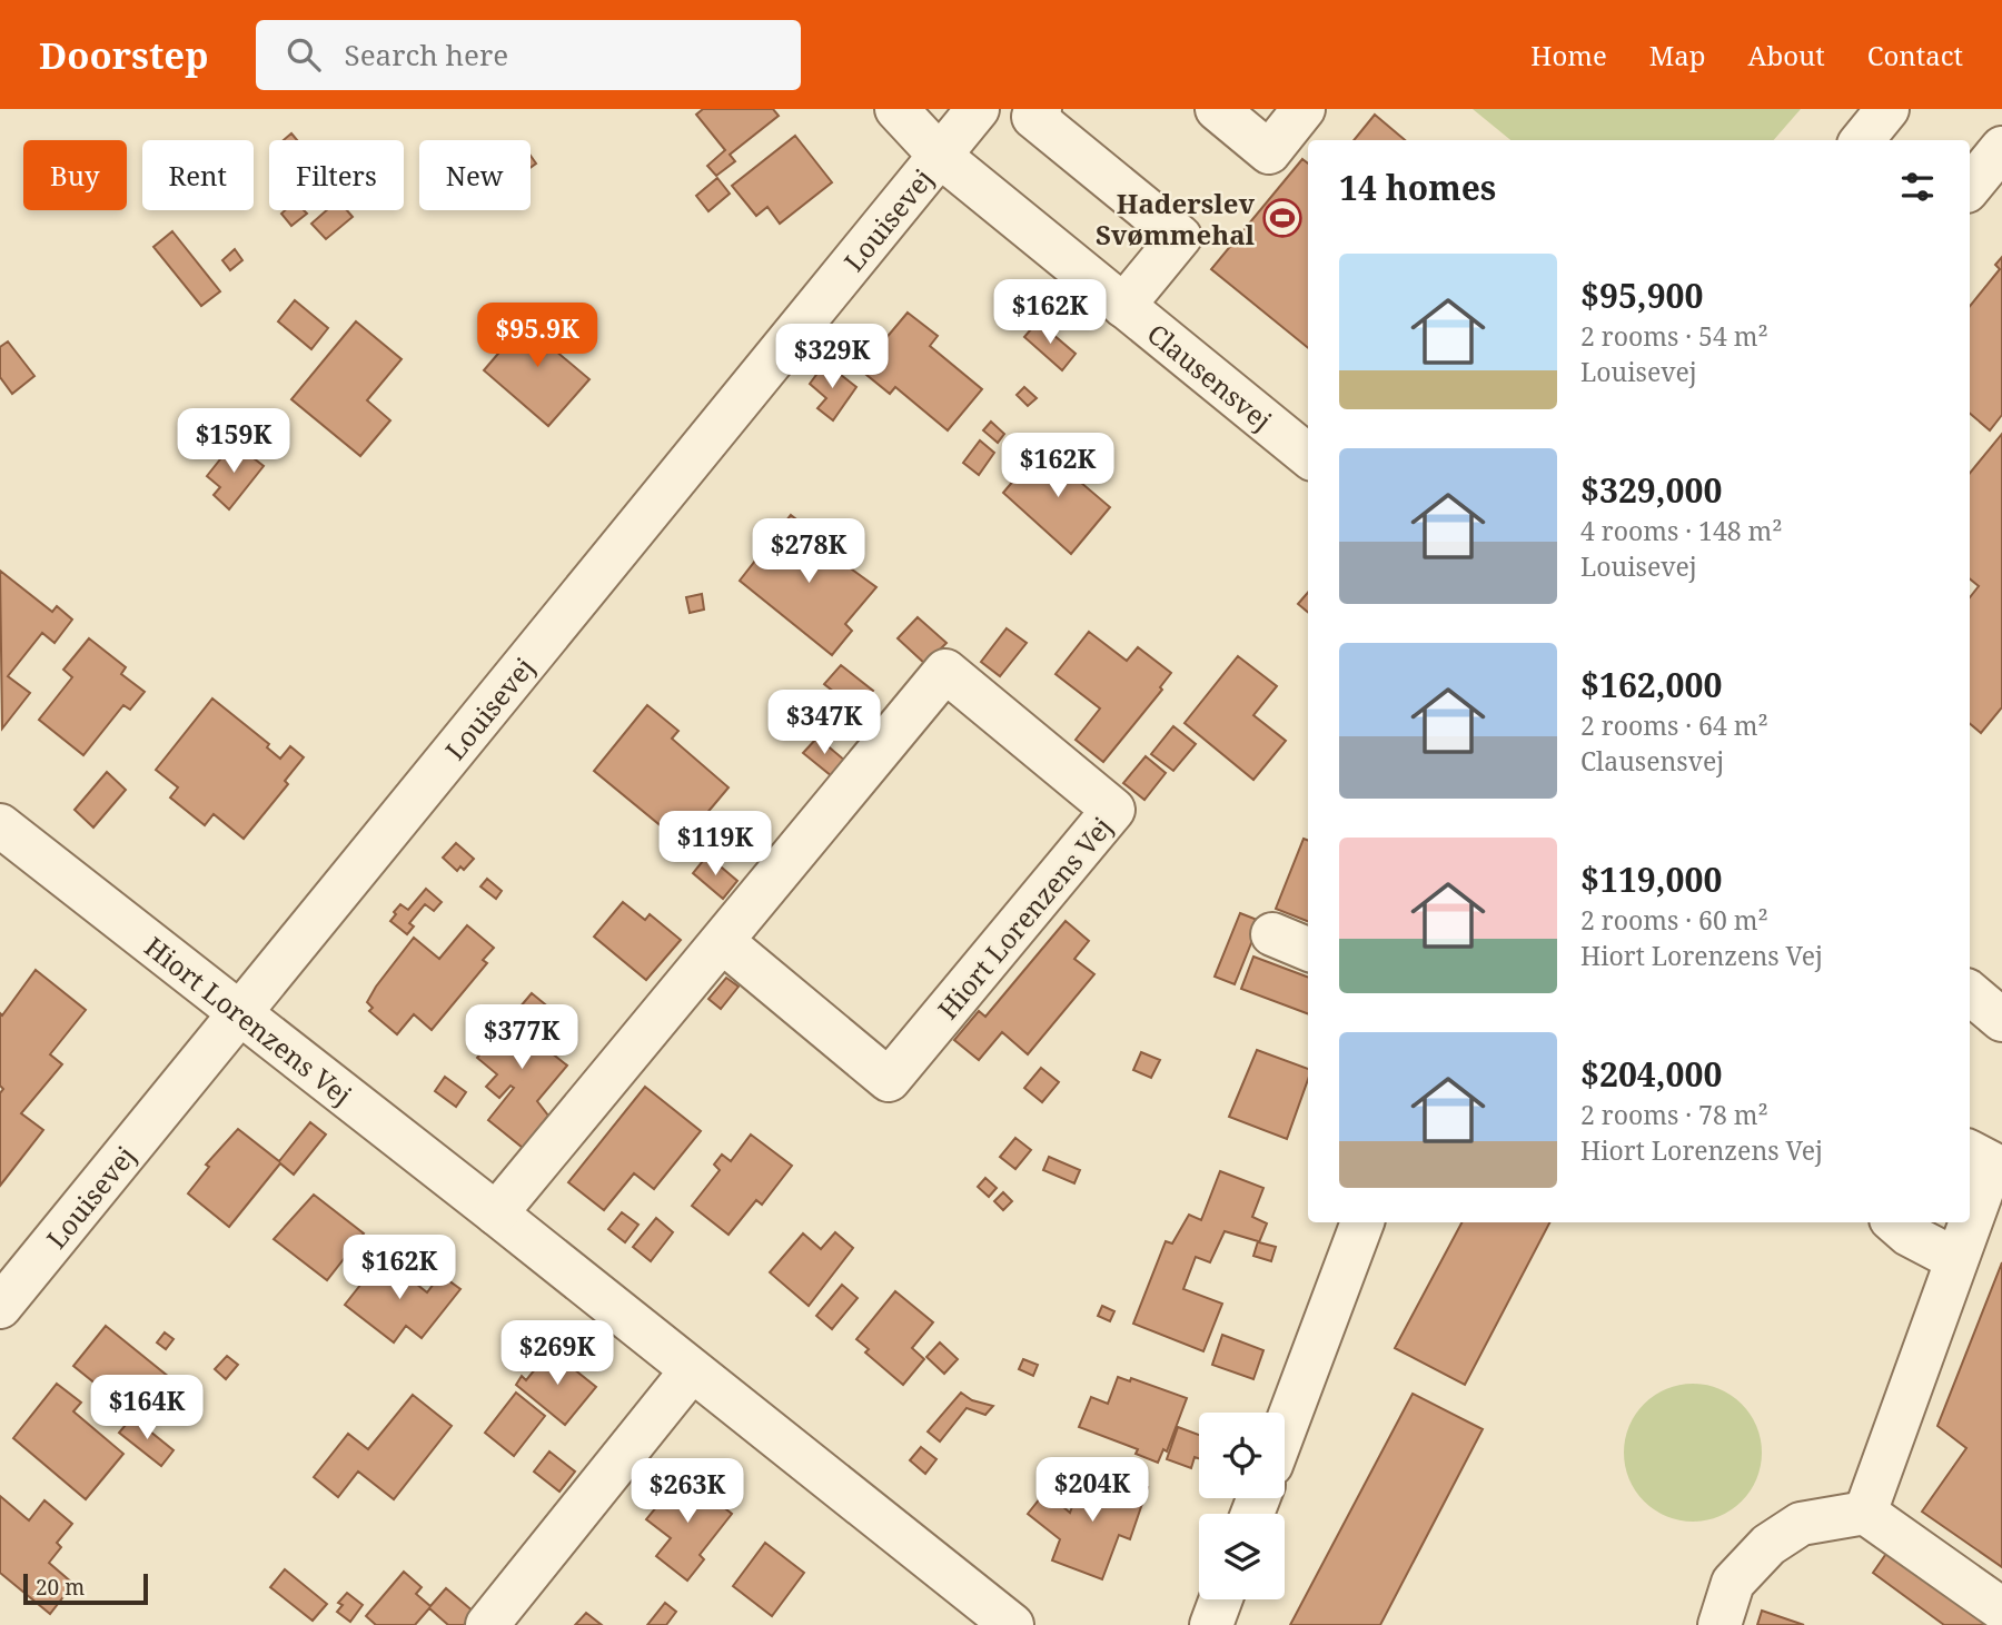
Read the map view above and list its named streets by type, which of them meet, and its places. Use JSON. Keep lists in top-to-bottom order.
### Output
{
  "streets": {
    "street": ["Louisevej", "Clausensvej", "Hiort Lorenzens Vej"]
  },
  "crossings": [
    ["Louisevej", "Clausensvej"],
    ["Louisevej", "Hiort Lorenzens Vej"]
  ],
  "places": {
    "sports": ["Haderslev Svømmehal"]
  },
  "scale_bar": "20 m",
  "page": {
    "header": "Doorstep",
    "search": "Search here",
    "nav": [
      "Home",
      "Map",
      "About",
      "Contact"
    ],
    "chip": [
      "Buy",
      "Rent",
      "Filters",
      "New"
    ],
    "heading": "14 homes",
    "list": [
      {
        "name": "$95,900",
        "note": "2 rooms · 54 m² · Louisevej"
      },
      {
        "name": "$329,000",
        "note": "4 rooms · 148 m² · Louisevej"
      },
      {
        "name": "$162,000",
        "note": "2 rooms · 64 m² · Clausensvej"
      },
      {
        "name": "$119,000",
        "note": "2 rooms · 60 m² · Hiort Lorenzens Vej"
      },
      {
        "name": "$204,000",
        "note": "2 rooms · 78 m² · Hiort Lorenzens Vej"
      }
    ],
    "price": [
      "$162K",
      "$95.9K",
      "$329K",
      "$159K",
      "$162K",
      "$278K",
      "$347K",
      "$119K",
      "$377K",
      "$162K",
      "$269K",
      "$164K",
      "$204K",
      "$263K"
    ],
    "scale": "20 m"
  }
}
